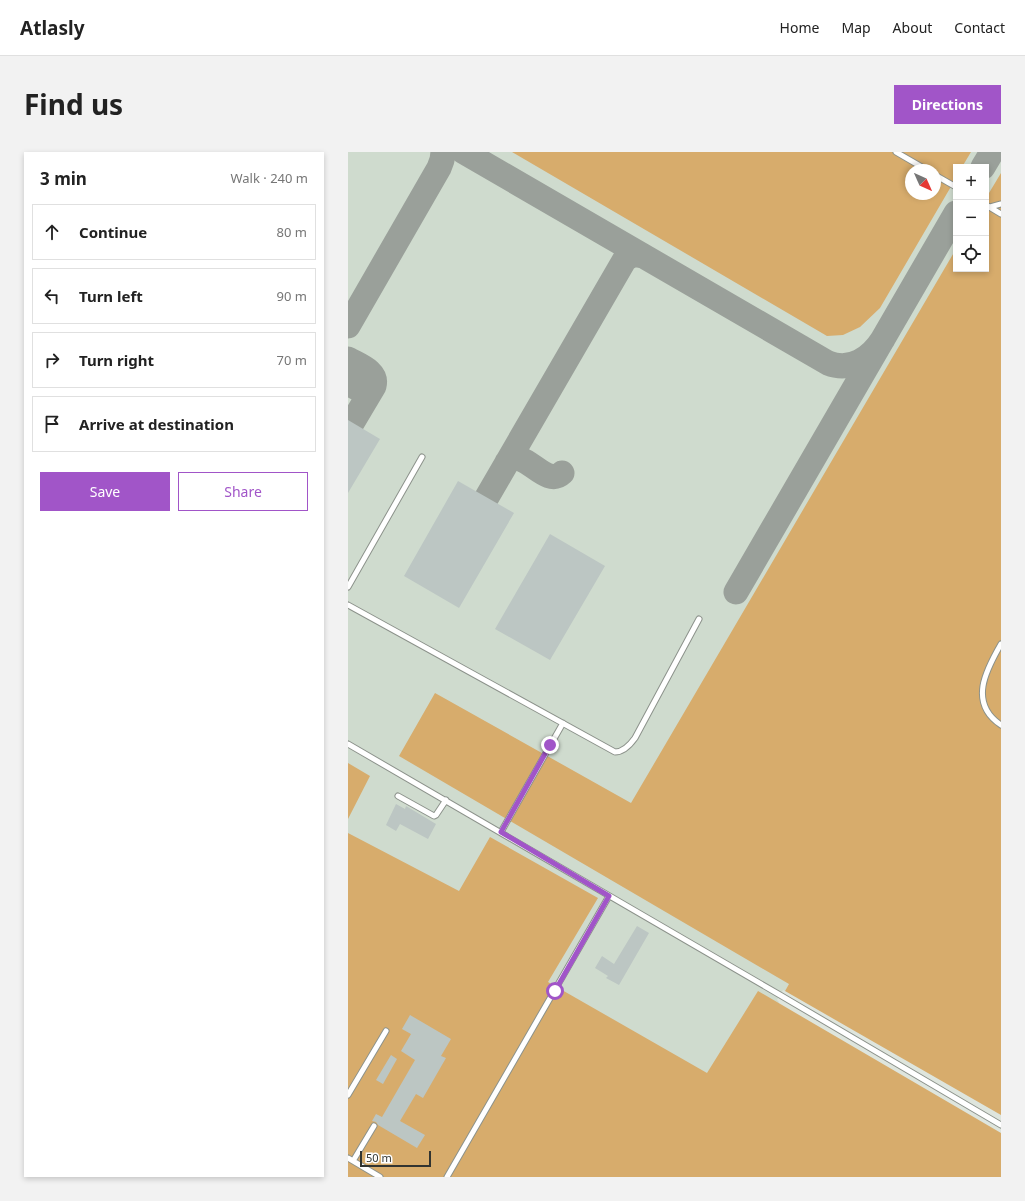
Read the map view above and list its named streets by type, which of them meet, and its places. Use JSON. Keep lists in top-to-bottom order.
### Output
{
  "scale_bar": "50 m",
  "north": "bottom right",
  "page": {
    "header": "Atlasly",
    "nav": [
      "Home",
      "Map",
      "About",
      "Contact"
    ],
    "title": "Find us",
    "buttons": [
      "Directions",
      ["Save", "Share"]
    ],
    "heading": ["3 min", "Walk · 240 m"],
    "map_buttons": ["+", "−"],
    "list": [
      ["Continue", "80 m"],
      ["Turn left", "90 m"],
      ["Turn right", "70 m"],
      "Arrive at destination"
    ],
    "scale": "50 m"
  }
}
